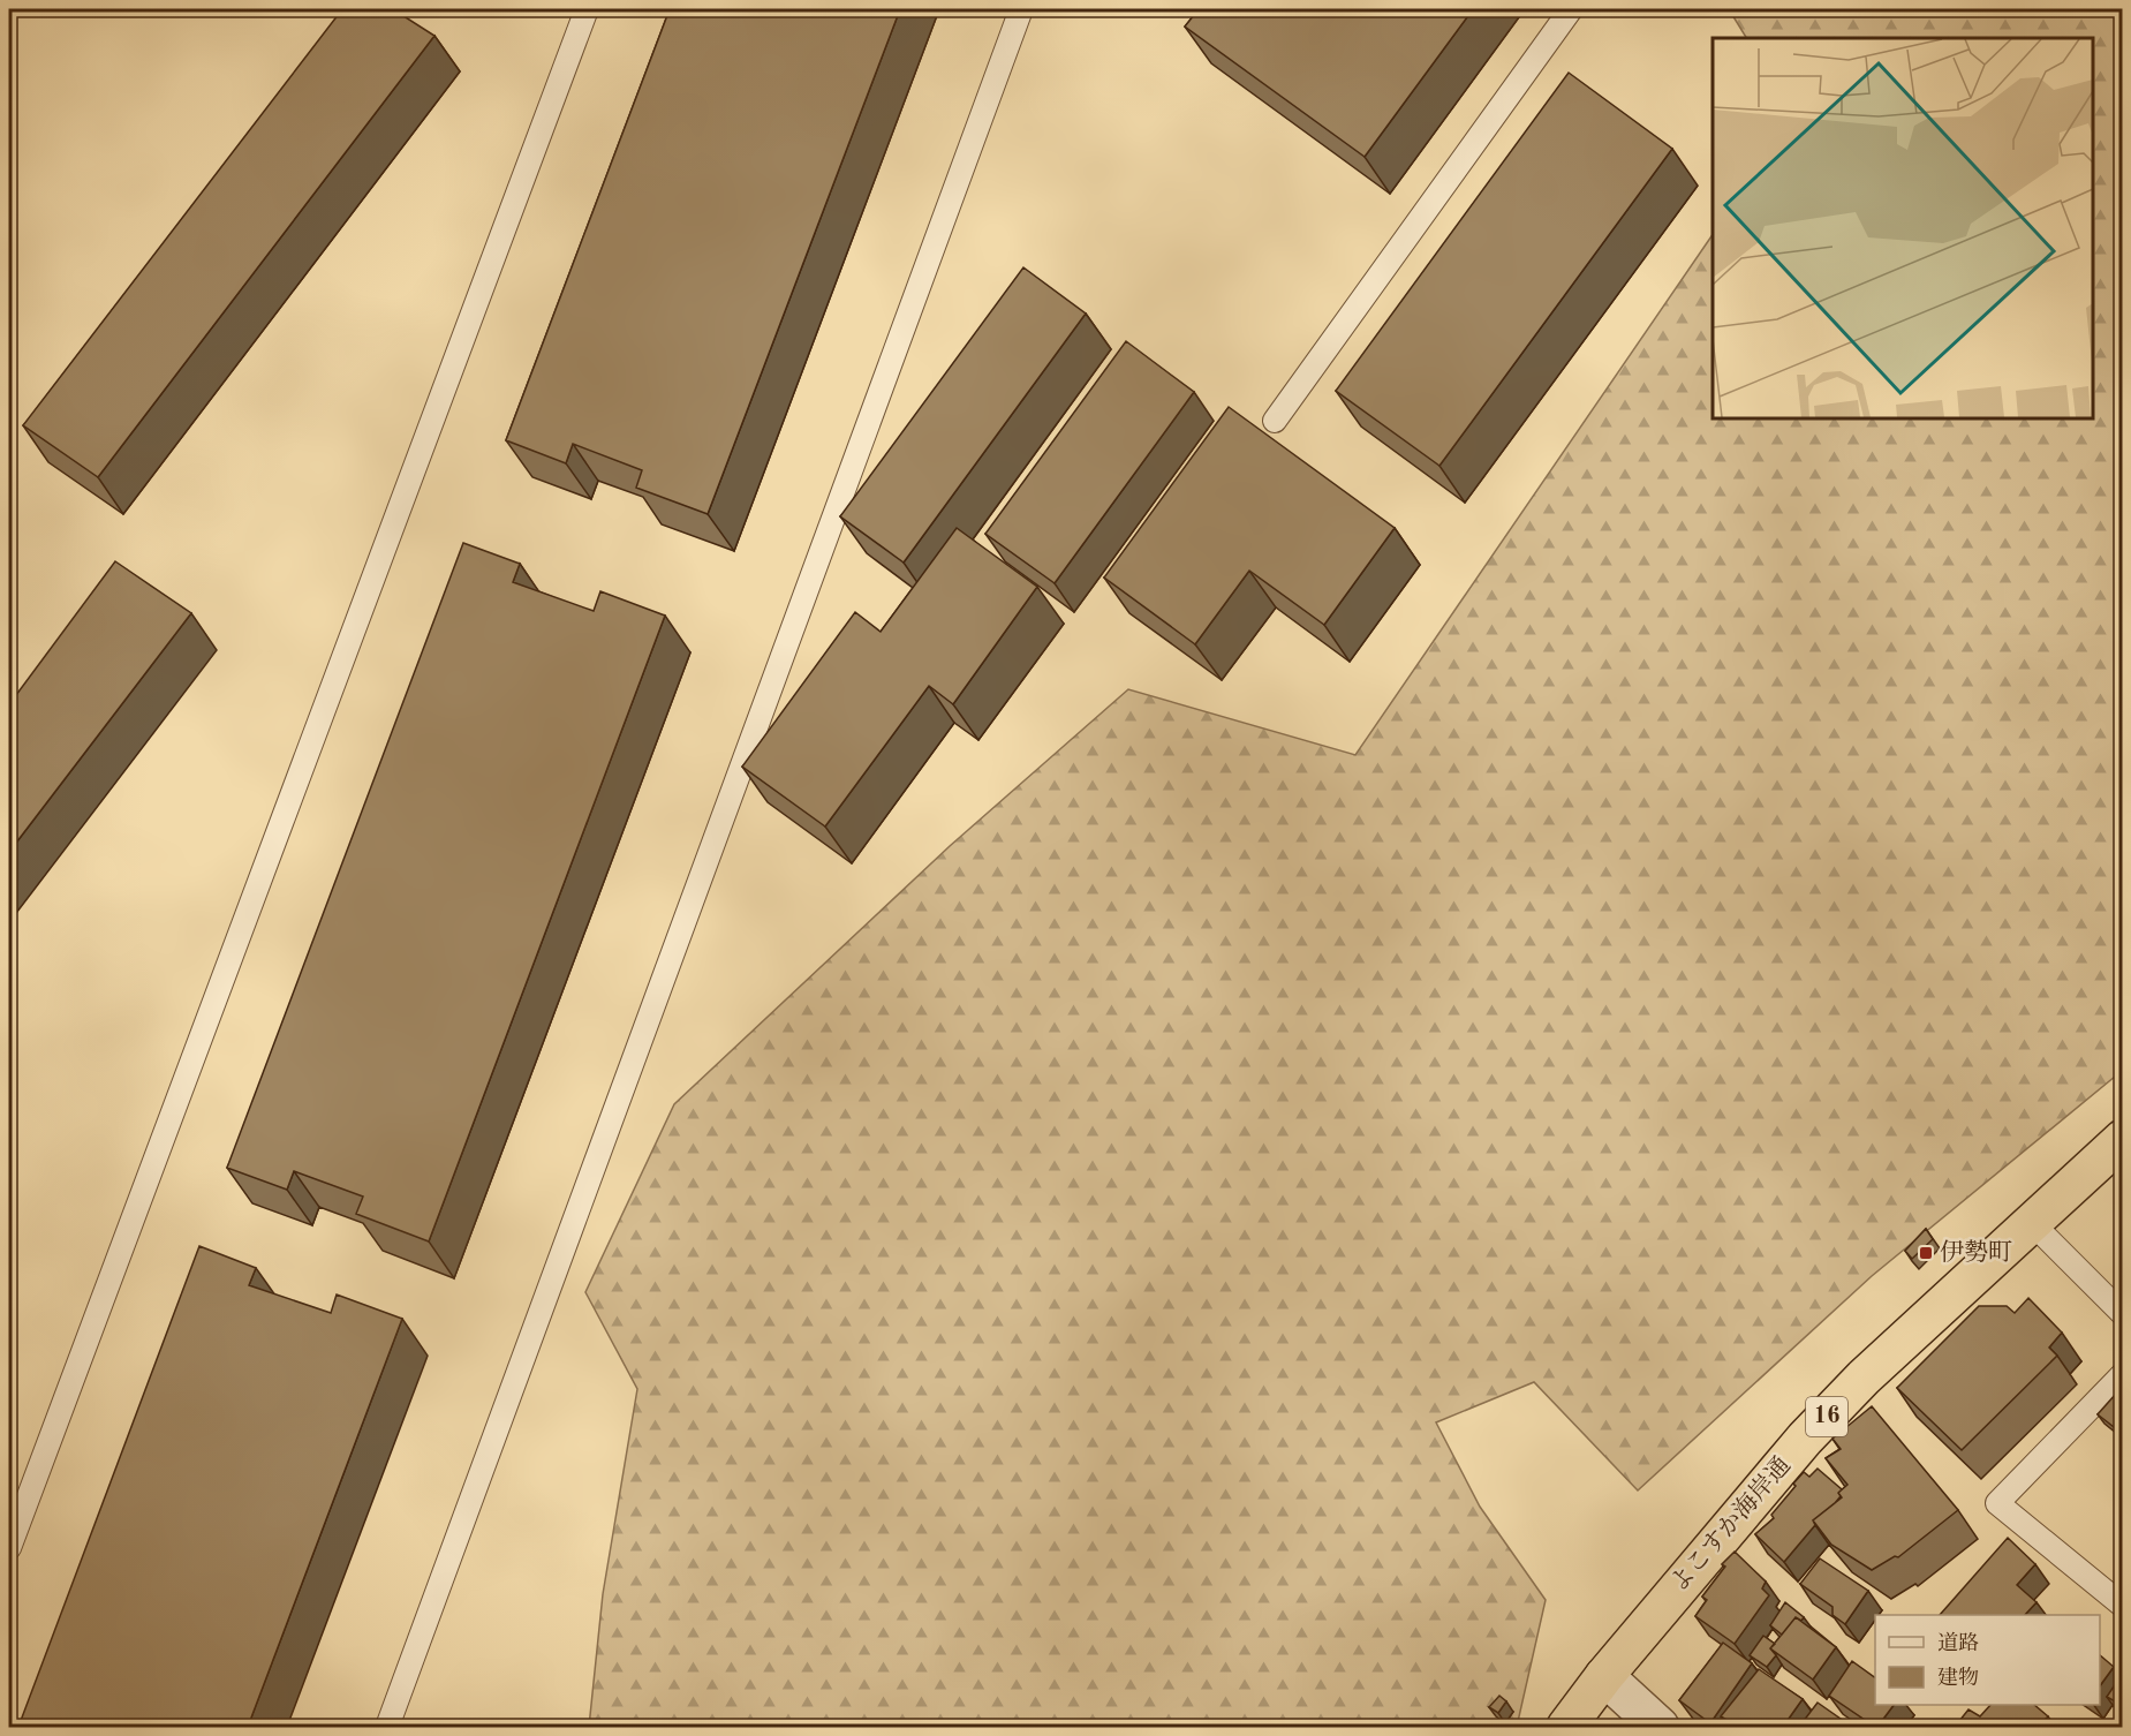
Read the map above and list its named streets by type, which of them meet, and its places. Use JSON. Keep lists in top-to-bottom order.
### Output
{
  "streets": {
    "highway": ["16", "よこすか海岸通"]
  },
  "places": {
    "transit": ["伊勢町"]
  },
  "legend": ["道路", "建物"]
}
